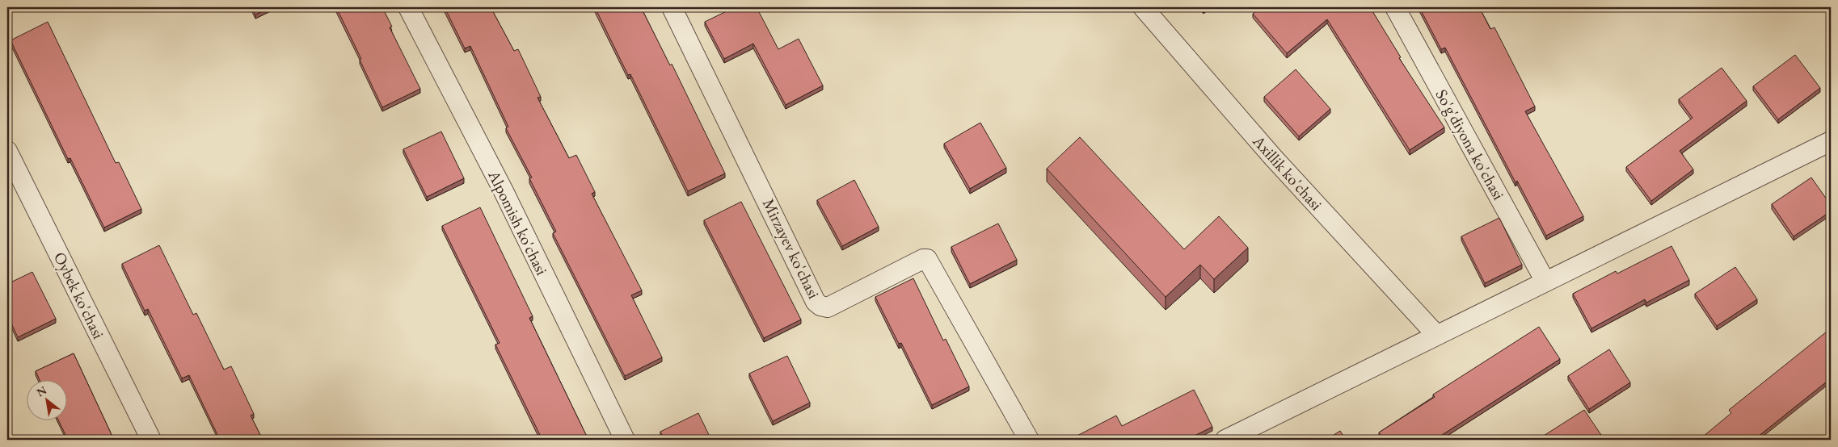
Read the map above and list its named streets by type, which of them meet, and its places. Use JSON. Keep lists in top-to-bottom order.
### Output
{
  "streets": {
    "street": [
      "So'g'diyona ko'chasi",
      "Axillik ko'chasi",
      "Alpomish ko'chasi",
      "Mirzayev ko'chasi",
      "Oybek ko'chasi"
    ]
  },
  "north": "top left"
}
